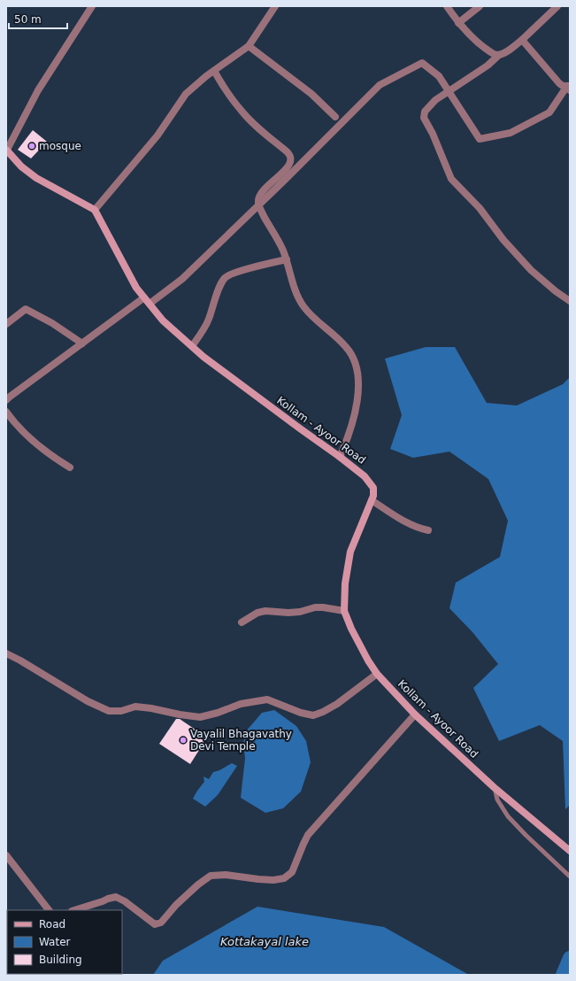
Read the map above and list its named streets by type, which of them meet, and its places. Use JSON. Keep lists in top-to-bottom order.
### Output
{
  "streets": {
    "main road": ["Kollam - Ayoor Road"]
  },
  "water": ["Kottakayal lake"],
  "places": ["mosque", "Vayalil Bhagavathy Devi Temple"],
  "legend": ["Road", "Water", "Building"],
  "scale_bar": "50 m"
}
